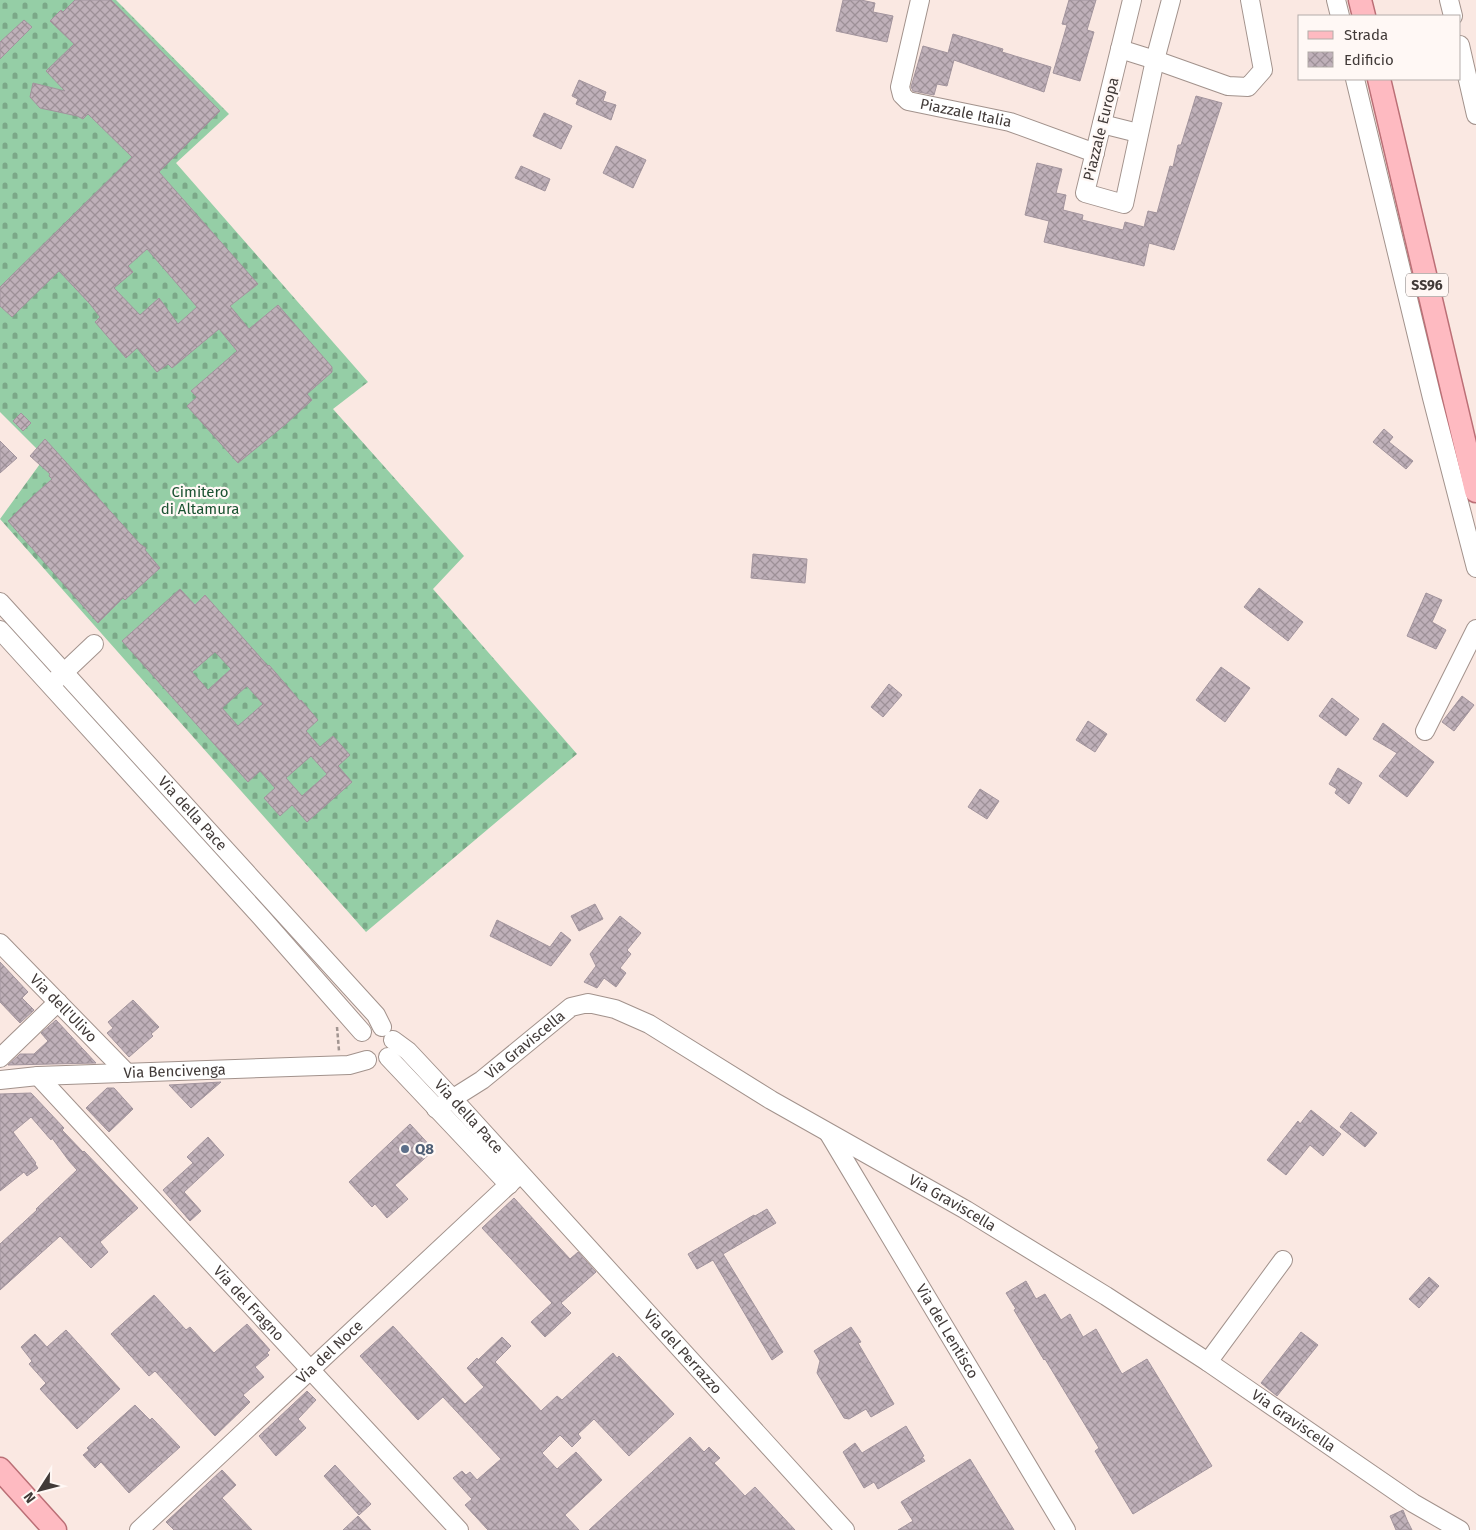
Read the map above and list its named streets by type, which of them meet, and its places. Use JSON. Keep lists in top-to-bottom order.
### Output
{
  "streets": {
    "main road": ["SS96"],
    "street": [
      "Piazzale Italia",
      "Piazzale Europa",
      "Via della Pace",
      "Via dell'Ulivo",
      "Via Graviscella",
      "Via Bencivenga",
      "Via del Fragno",
      "Via del Lentisco",
      "Via del Noce",
      "Via del Perrazzo"
    ]
  },
  "crossings": [
    ["Piazzale Italia", "Piazzale Europa"],
    ["Via della Pace", "Via Graviscella"],
    ["Via della Pace", "Via Bencivenga"],
    ["Via della Pace", "Via del Noce"],
    ["Via della Pace", "Via del Perrazzo"],
    ["Via dell'Ulivo", "Via Bencivenga"],
    ["Via Graviscella", "Via del Lentisco"],
    ["Via Bencivenga", "Via del Fragno"],
    ["Via del Fragno", "Via del Noce"],
    ["Via del Noce", "Via del Perrazzo"]
  ],
  "parks": ["Cimitero di Altamura"],
  "places": ["Q8"],
  "legend": ["Strada", "Edificio"],
  "north": "bottom left"
}
